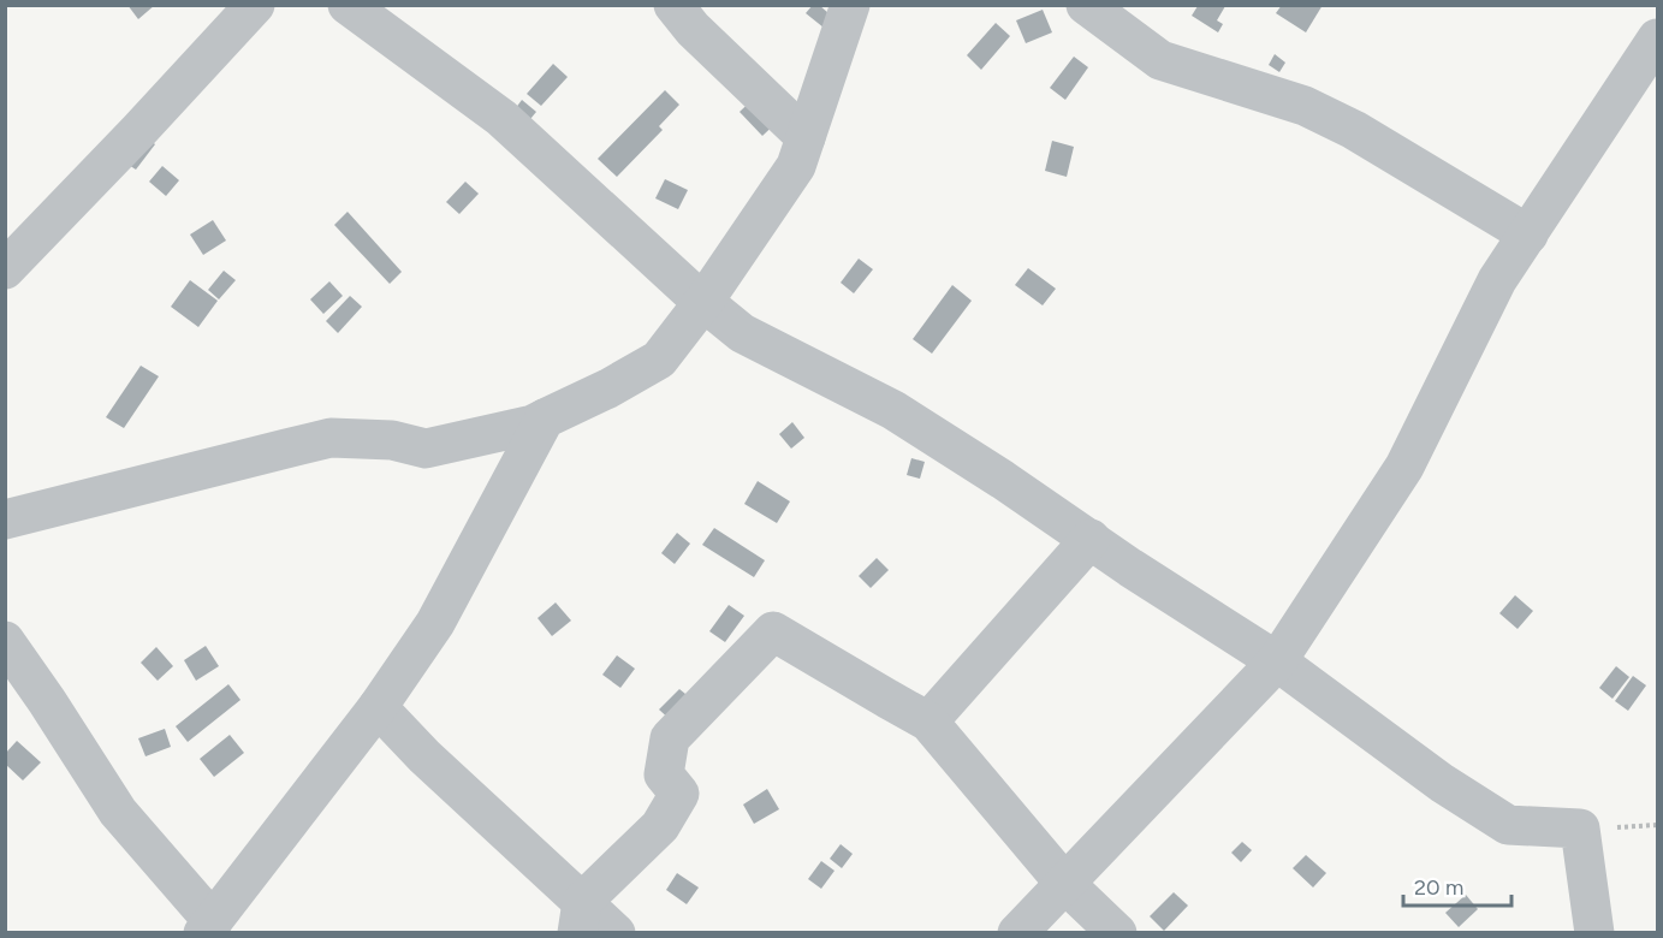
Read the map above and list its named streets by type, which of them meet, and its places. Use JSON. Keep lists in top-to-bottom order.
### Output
{
  "scale_bar": "20 m"
}
